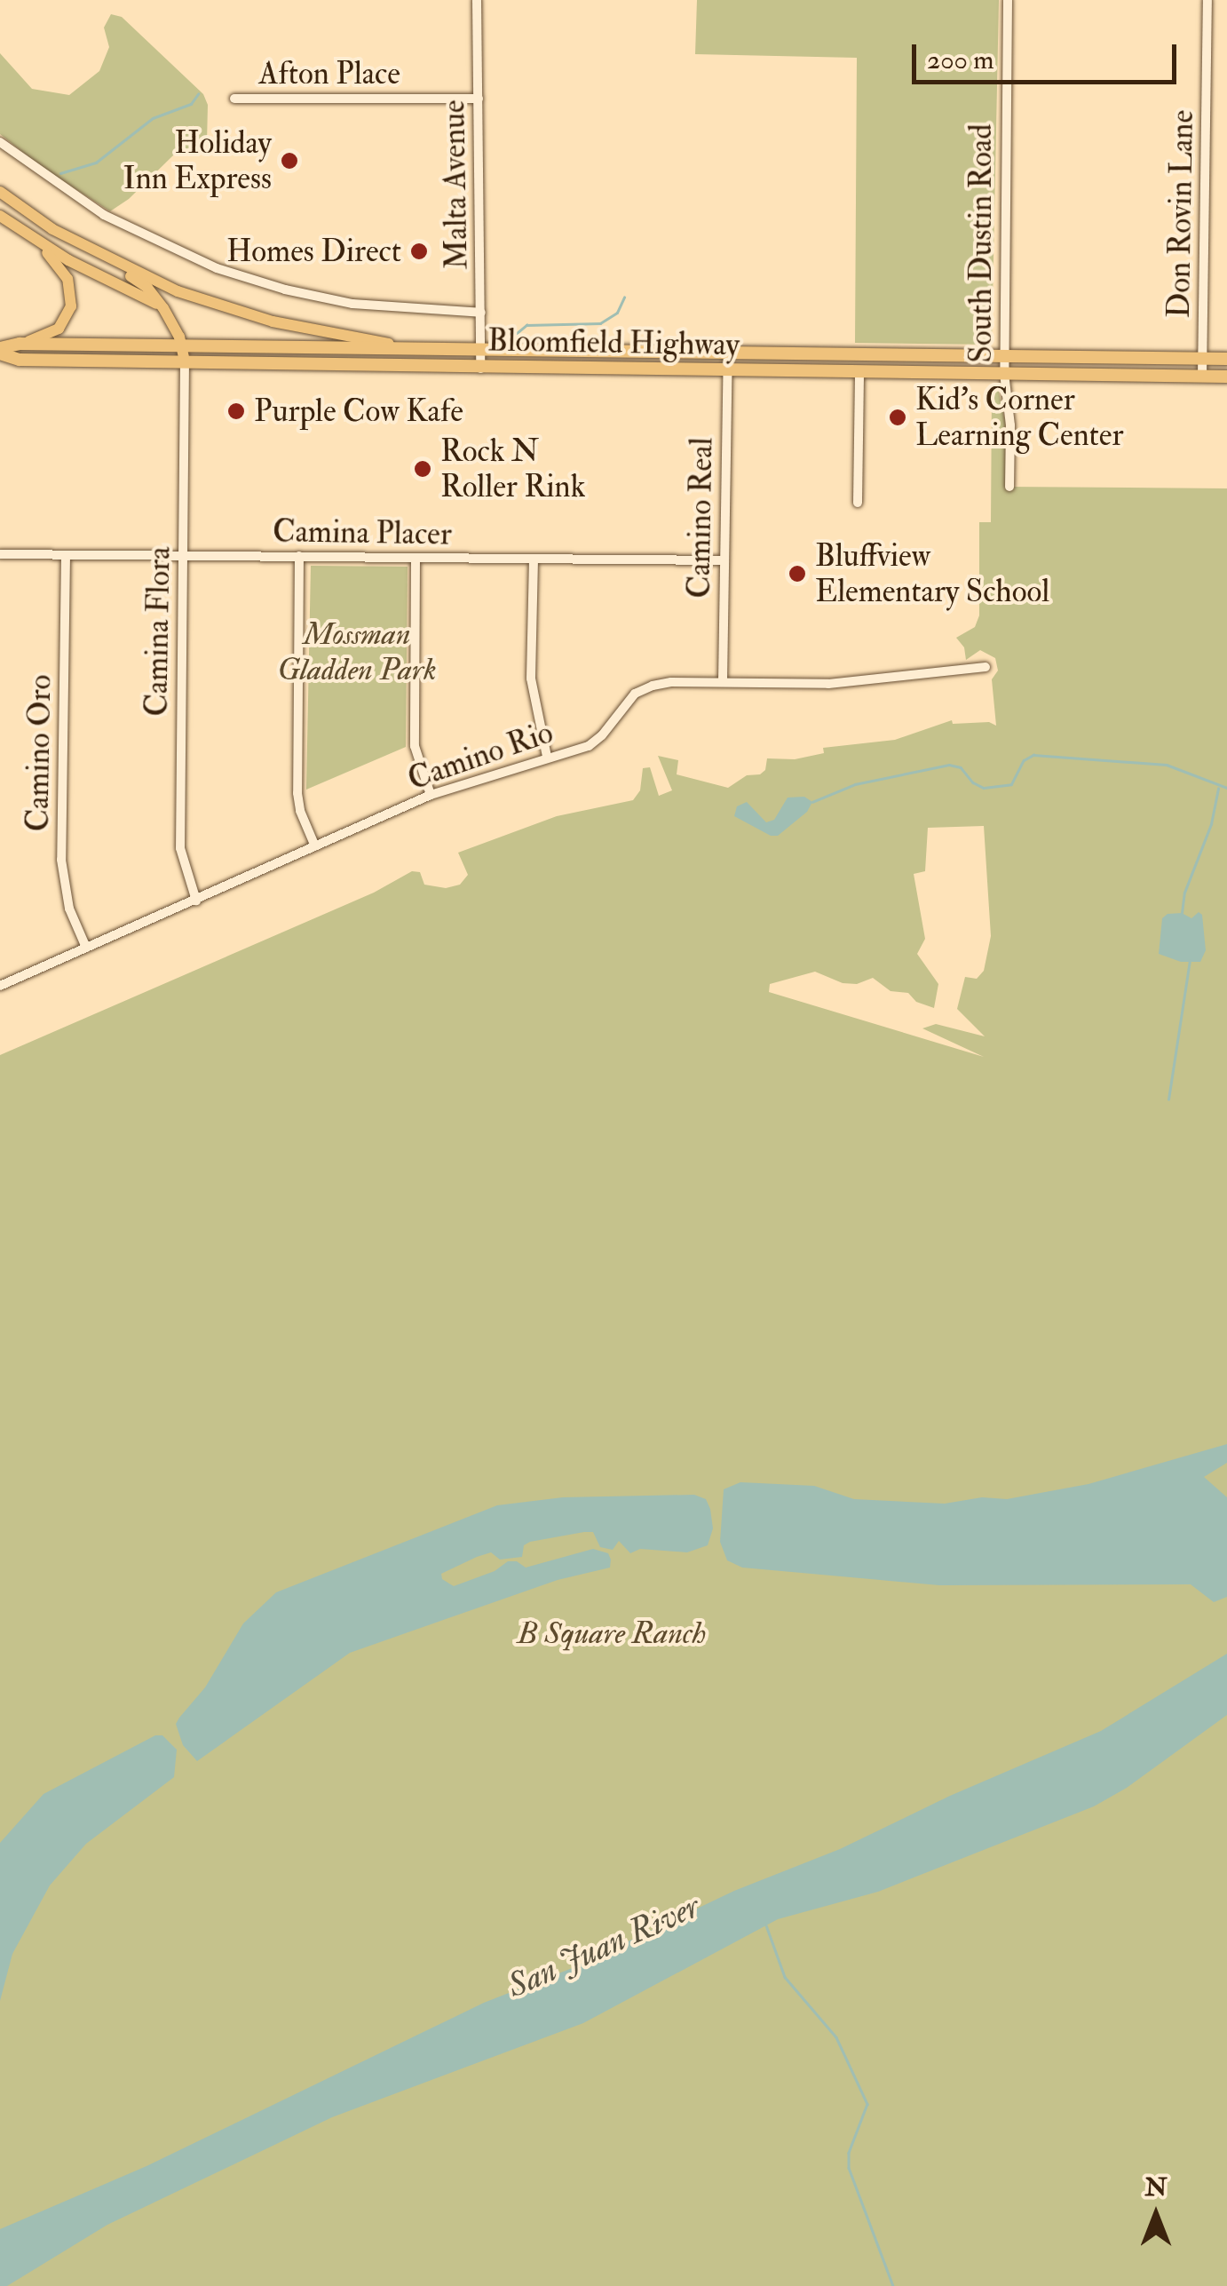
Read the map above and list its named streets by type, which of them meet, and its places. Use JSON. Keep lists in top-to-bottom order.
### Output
{
  "streets": {
    "highway": ["Bloomfield Highway"],
    "street": [
      "Afton Place",
      "Malta Avenue",
      "Don Rovin Lane",
      "South Dustin Road",
      "Camino Real",
      "Camina Placer",
      "Camina Flora",
      "Camino Oro",
      "Camino Rio"
    ]
  },
  "crossings": [
    ["Afton Place", "Malta Avenue"],
    ["Malta Avenue", "Bloomfield Highway"],
    ["Don Rovin Lane", "Bloomfield Highway"],
    ["South Dustin Road", "Bloomfield Highway"],
    ["Bloomfield Highway", "Camino Real"],
    ["Bloomfield Highway", "Camina Flora"],
    ["Camino Real", "Camina Placer"],
    ["Camino Real", "Camino Rio"],
    ["Camina Placer", "Camina Flora"],
    ["Camina Placer", "Camino Oro"],
    ["Camina Flora", "Camino Rio"],
    ["Camino Oro", "Camino Rio"]
  ],
  "water": ["San Juan River"],
  "parks": ["Mossman Gladden Park", "B Square Ranch"],
  "places": [
    "Holiday Inn Express",
    "Homes Direct",
    "Purple Cow Kafe",
    "Kid's Corner Learning Center",
    "Rock N Roller Rink",
    "Bluffview Elementary School"
  ],
  "scale_bar": "200 m",
  "north": "top"
}
